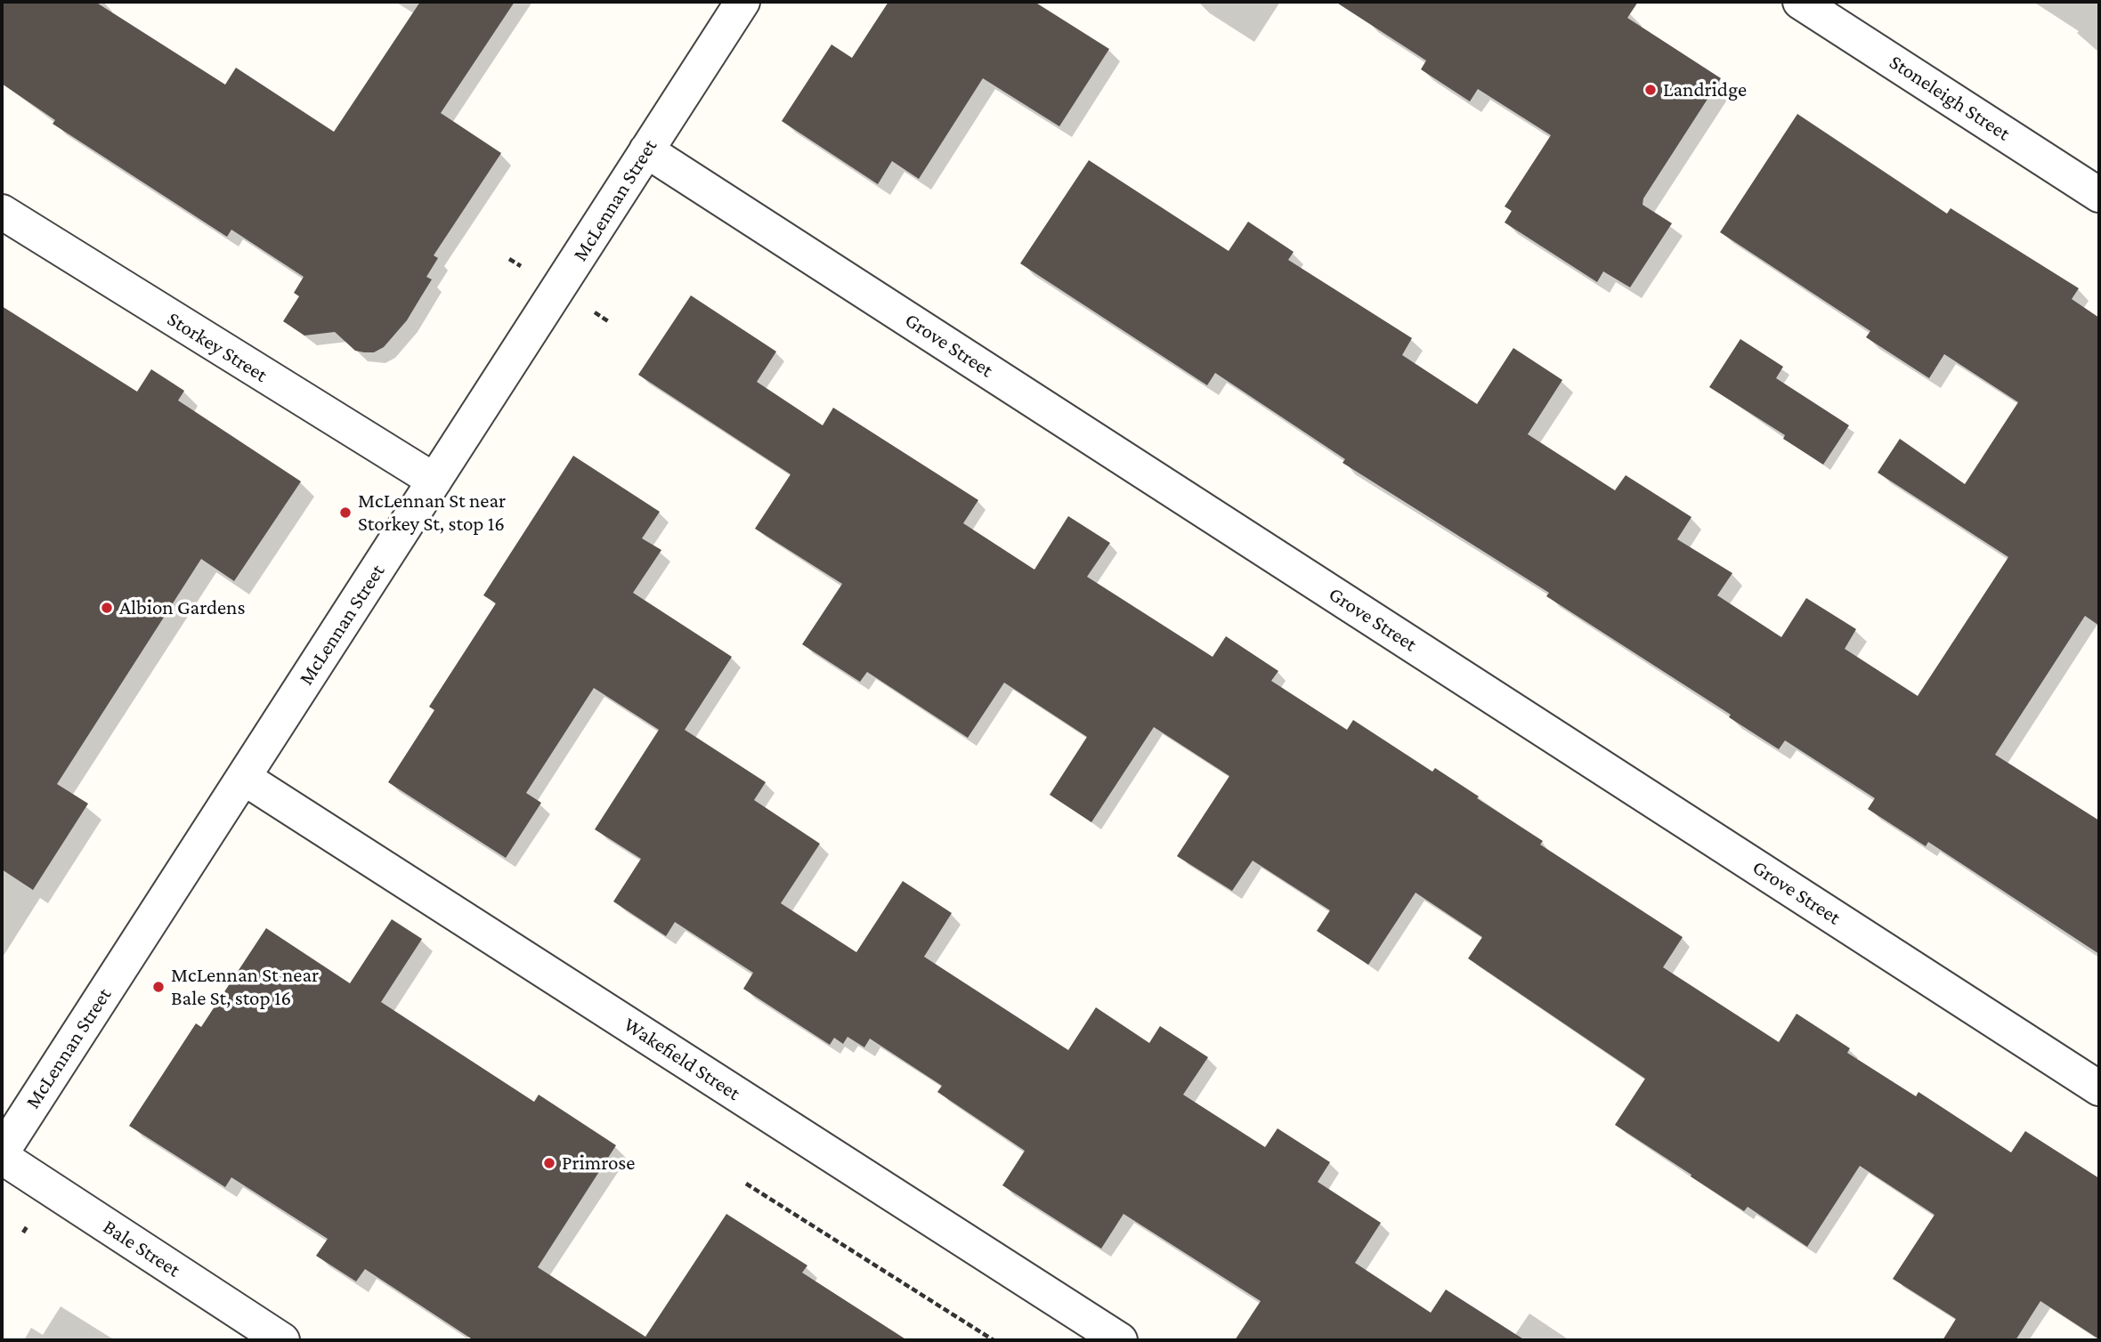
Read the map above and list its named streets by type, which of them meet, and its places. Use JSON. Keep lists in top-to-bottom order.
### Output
{
  "streets": {
    "street": [
      "Stoneleigh Street",
      "McLennan Street",
      "Grove Street",
      "Storkey Street",
      "Wakefield Street",
      "Bale Street"
    ]
  },
  "crossings": [
    ["McLennan Street", "Grove Street"],
    ["McLennan Street", "Storkey Street"],
    ["McLennan Street", "Wakefield Street"],
    ["McLennan Street", "Bale Street"]
  ],
  "places": [
    "Landridge",
    "McLennan St near Storkey St, stop 16",
    "Albion Gardens",
    "McLennan St near Bale St, stop 16",
    "Primrose"
  ]
}
